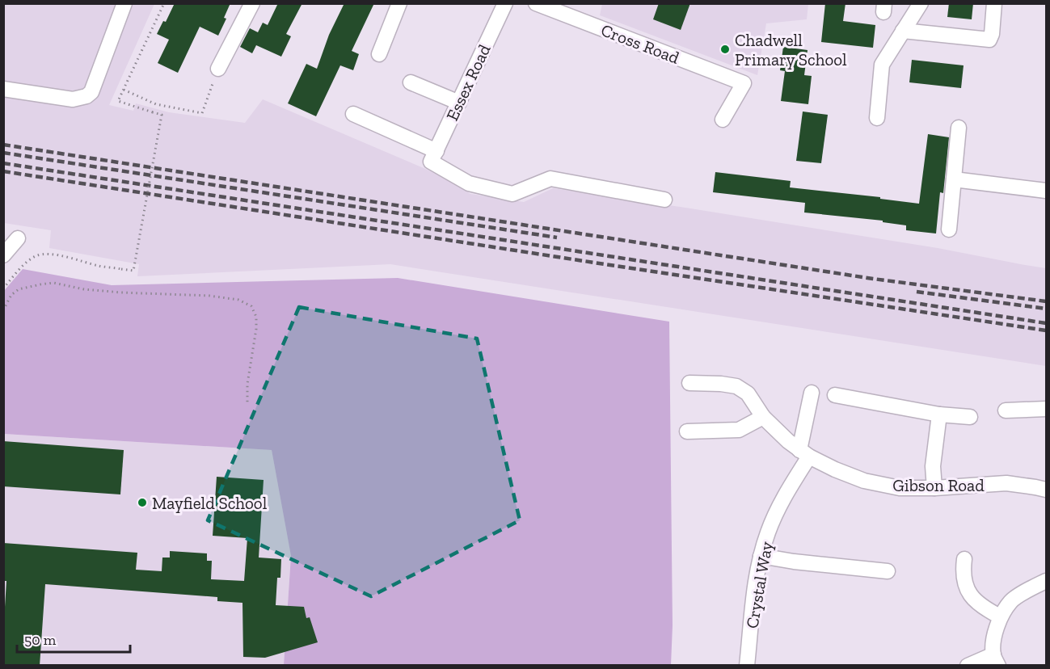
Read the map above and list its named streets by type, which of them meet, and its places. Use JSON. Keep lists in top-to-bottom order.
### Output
{
  "streets": {
    "street": [
      "Cross Road",
      "Essex Road",
      "Gibson Road",
      "Crystal Way"
    ]
  },
  "crossings": [
    ["Gibson Road", "Crystal Way"]
  ],
  "places": ["Chadwell Primary School", "Mayfield School"],
  "scale_bar": "50 m"
}
